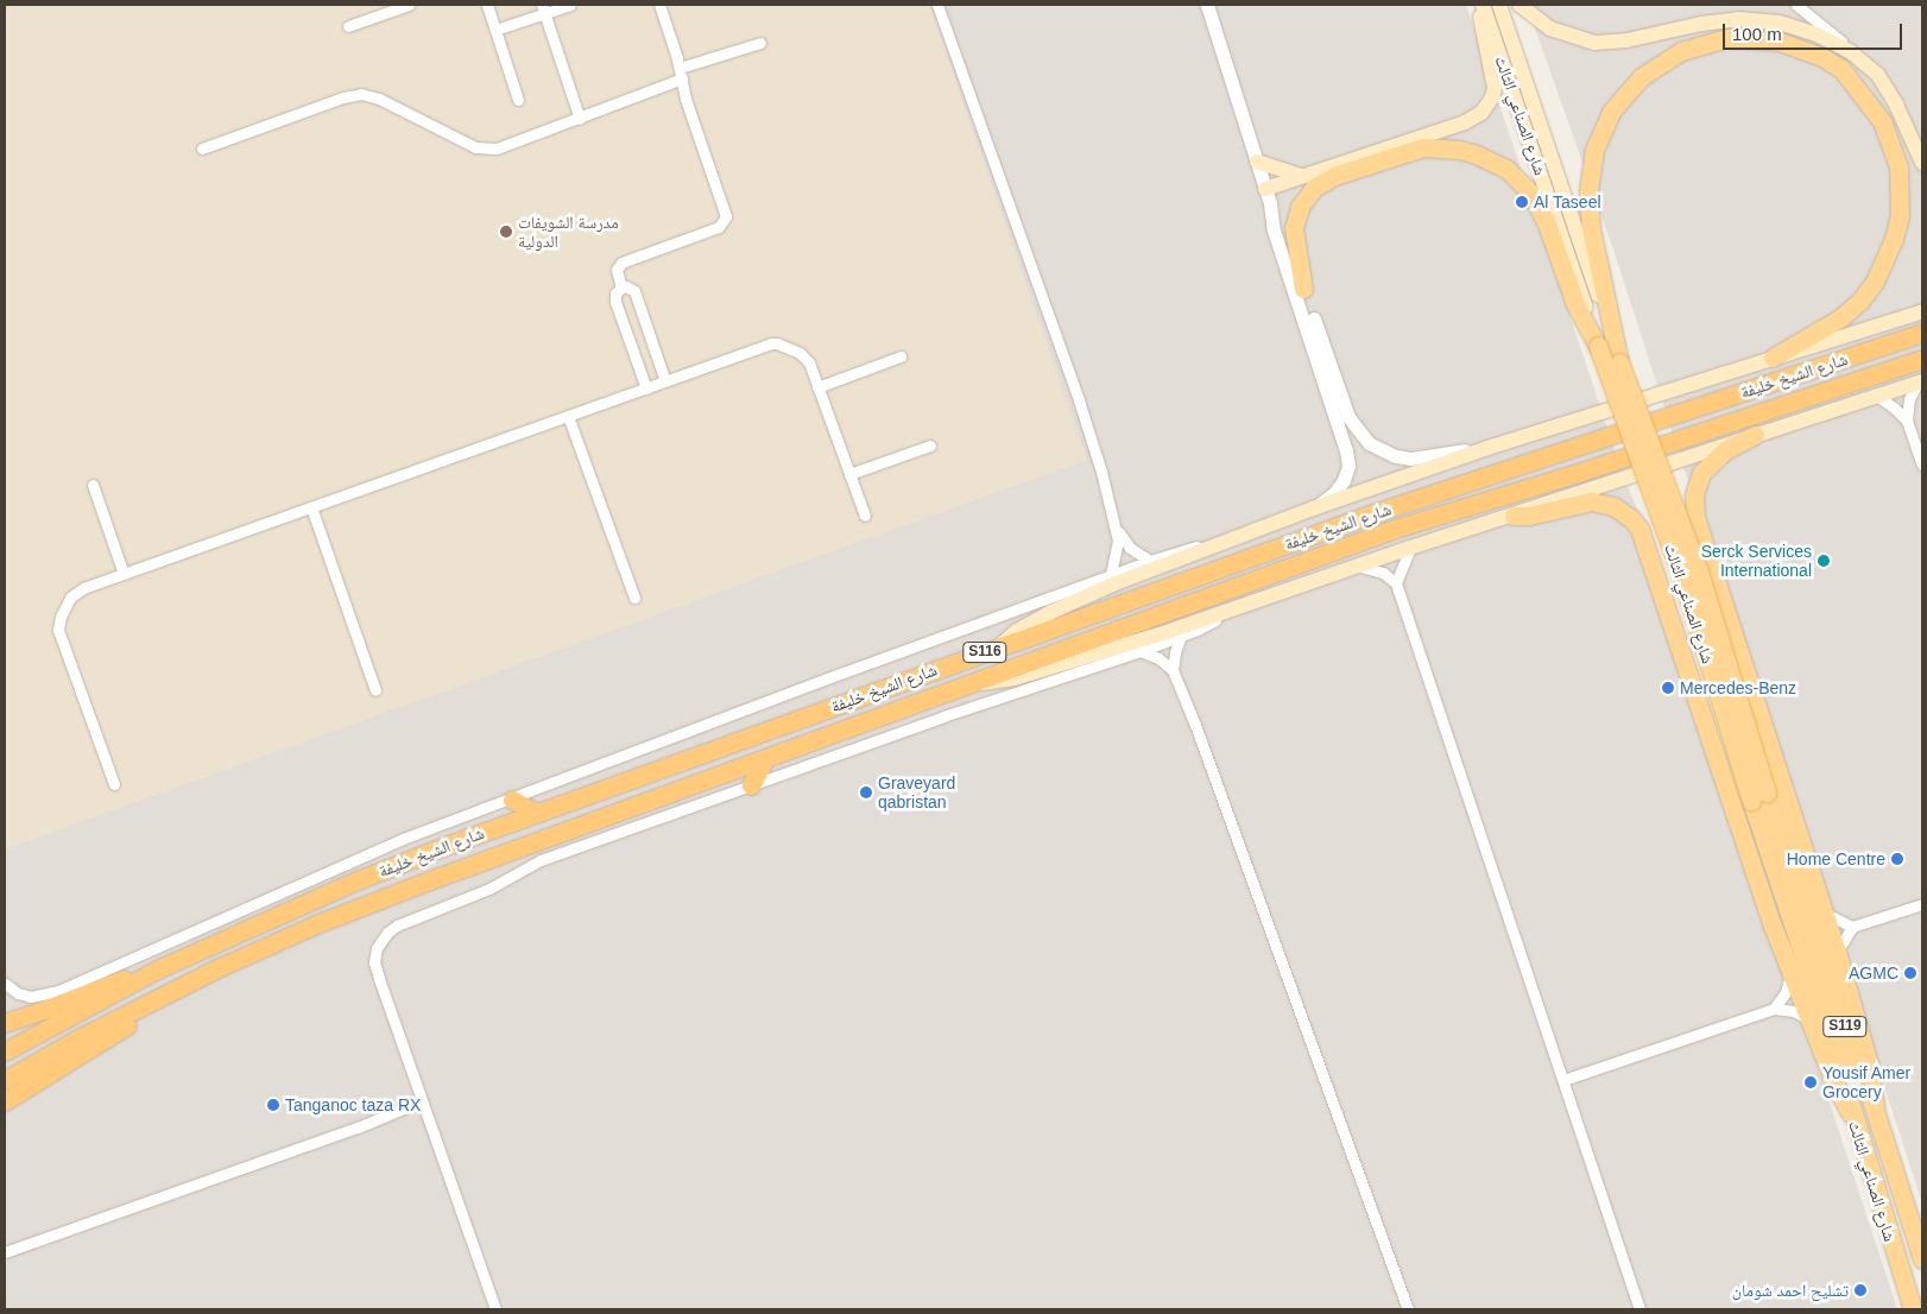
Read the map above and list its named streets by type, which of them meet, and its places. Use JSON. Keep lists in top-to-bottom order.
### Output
{
  "streets": {
    "highway": ["شارع الشيخ خليفة", "S116"],
    "main road": ["شارع الصناعي الثالث", "S119"]
  },
  "places": [
    "Al Taseel",
    "مدرسة الشويفات الدولية",
    "Serck Services International",
    "Mercedes-Benz",
    "Graveyard qabristan",
    "Home Centre",
    "AGMC",
    "Yousif Amer Grocery",
    "Tanganoc taza RX",
    "تشليح احمد شومان"
  ],
  "scale_bar": "100 m"
}
